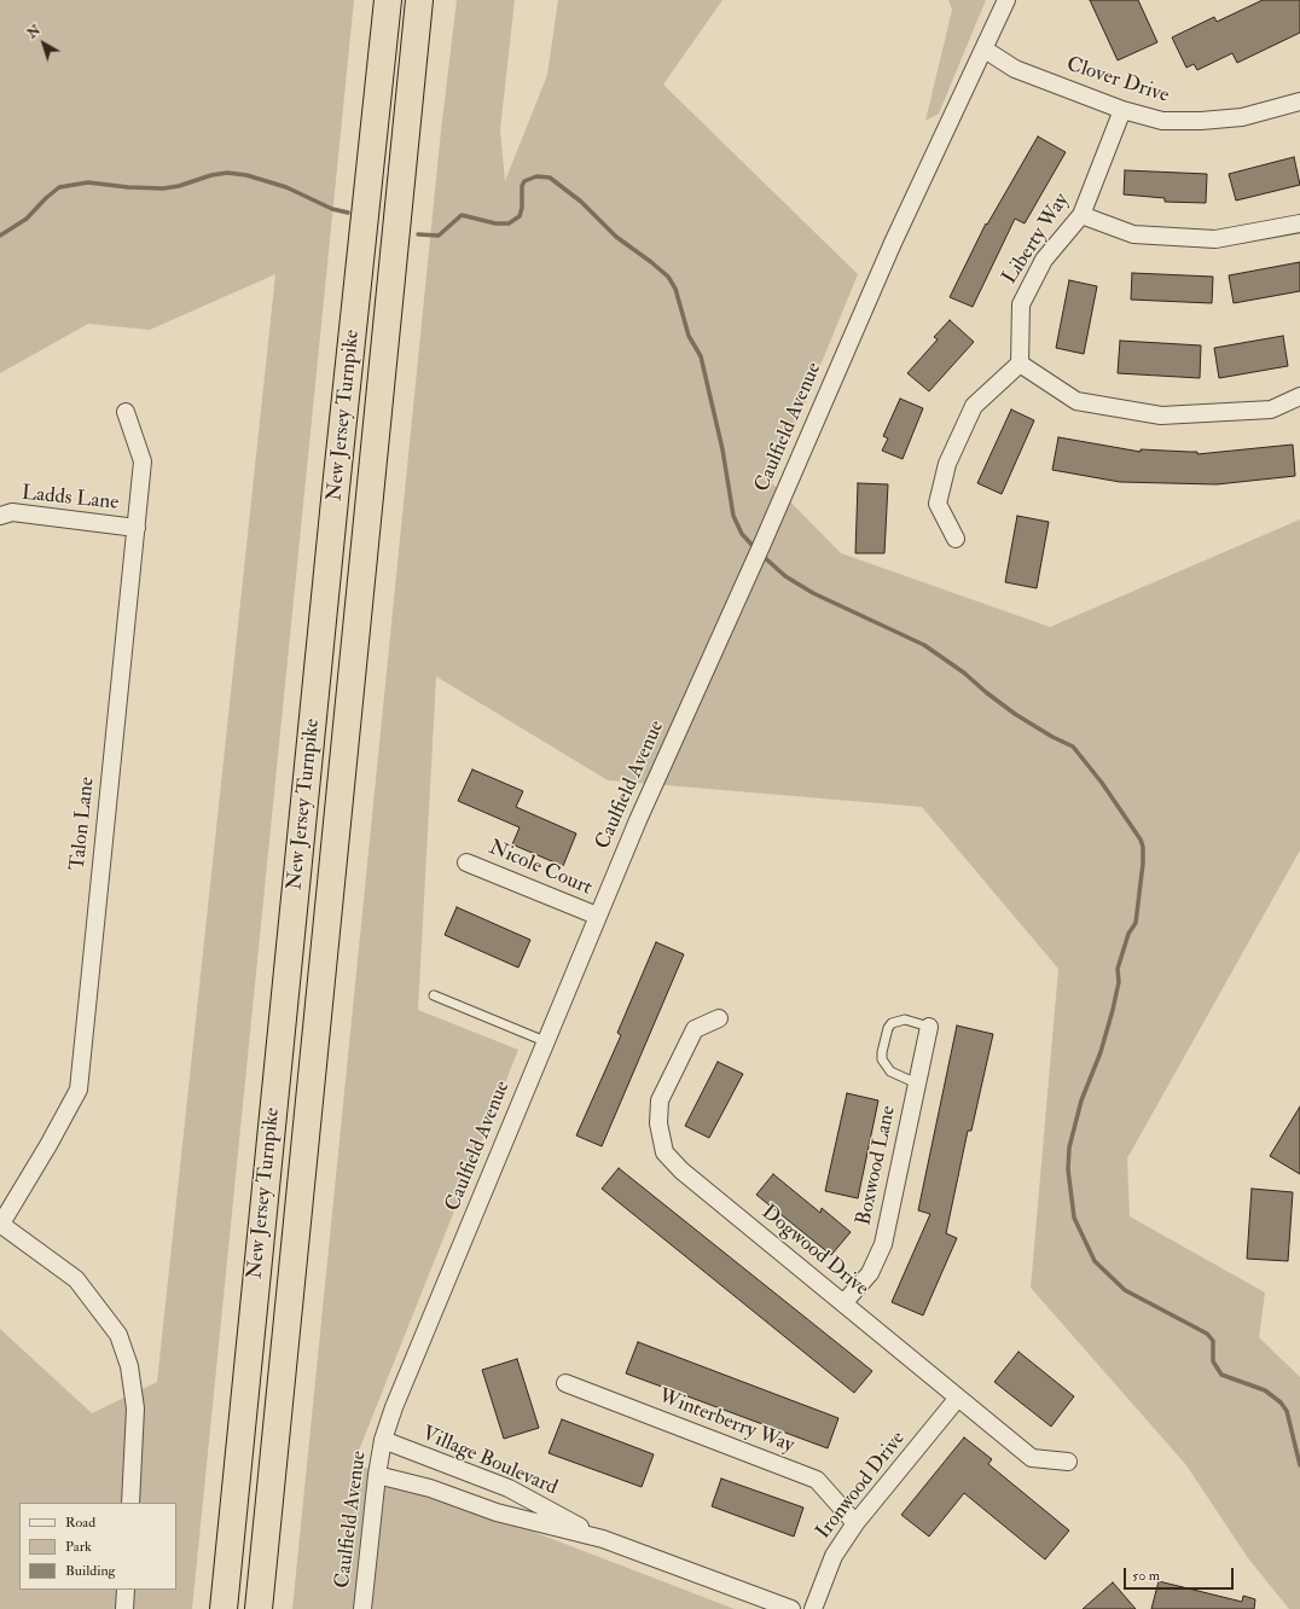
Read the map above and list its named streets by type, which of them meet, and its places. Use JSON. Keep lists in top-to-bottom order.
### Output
{
  "streets": {
    "highway": ["New Jersey Turnpike"],
    "street": [
      "Clover Drive",
      "Liberty Way",
      "Caulfield Avenue",
      "Ladds Lane",
      "Talon Lane",
      "Nicole Court",
      "Boxwood Lane",
      "Dogwood Drive",
      "Winterberry Way",
      "Village Boulevard",
      "Ironwood Drive"
    ]
  },
  "crossings": [
    ["Clover Drive", "Liberty Way"],
    ["Clover Drive", "Caulfield Avenue"],
    ["Caulfield Avenue", "Nicole Court"],
    ["Caulfield Avenue", "Village Boulevard"],
    ["Ladds Lane", "Talon Lane"],
    ["Boxwood Lane", "Dogwood Drive"],
    ["Dogwood Drive", "Ironwood Drive"],
    ["Winterberry Way", "Ironwood Drive"]
  ],
  "legend": ["Road", "Park", "Building"],
  "scale_bar": "50 m",
  "north": "top left"
}
